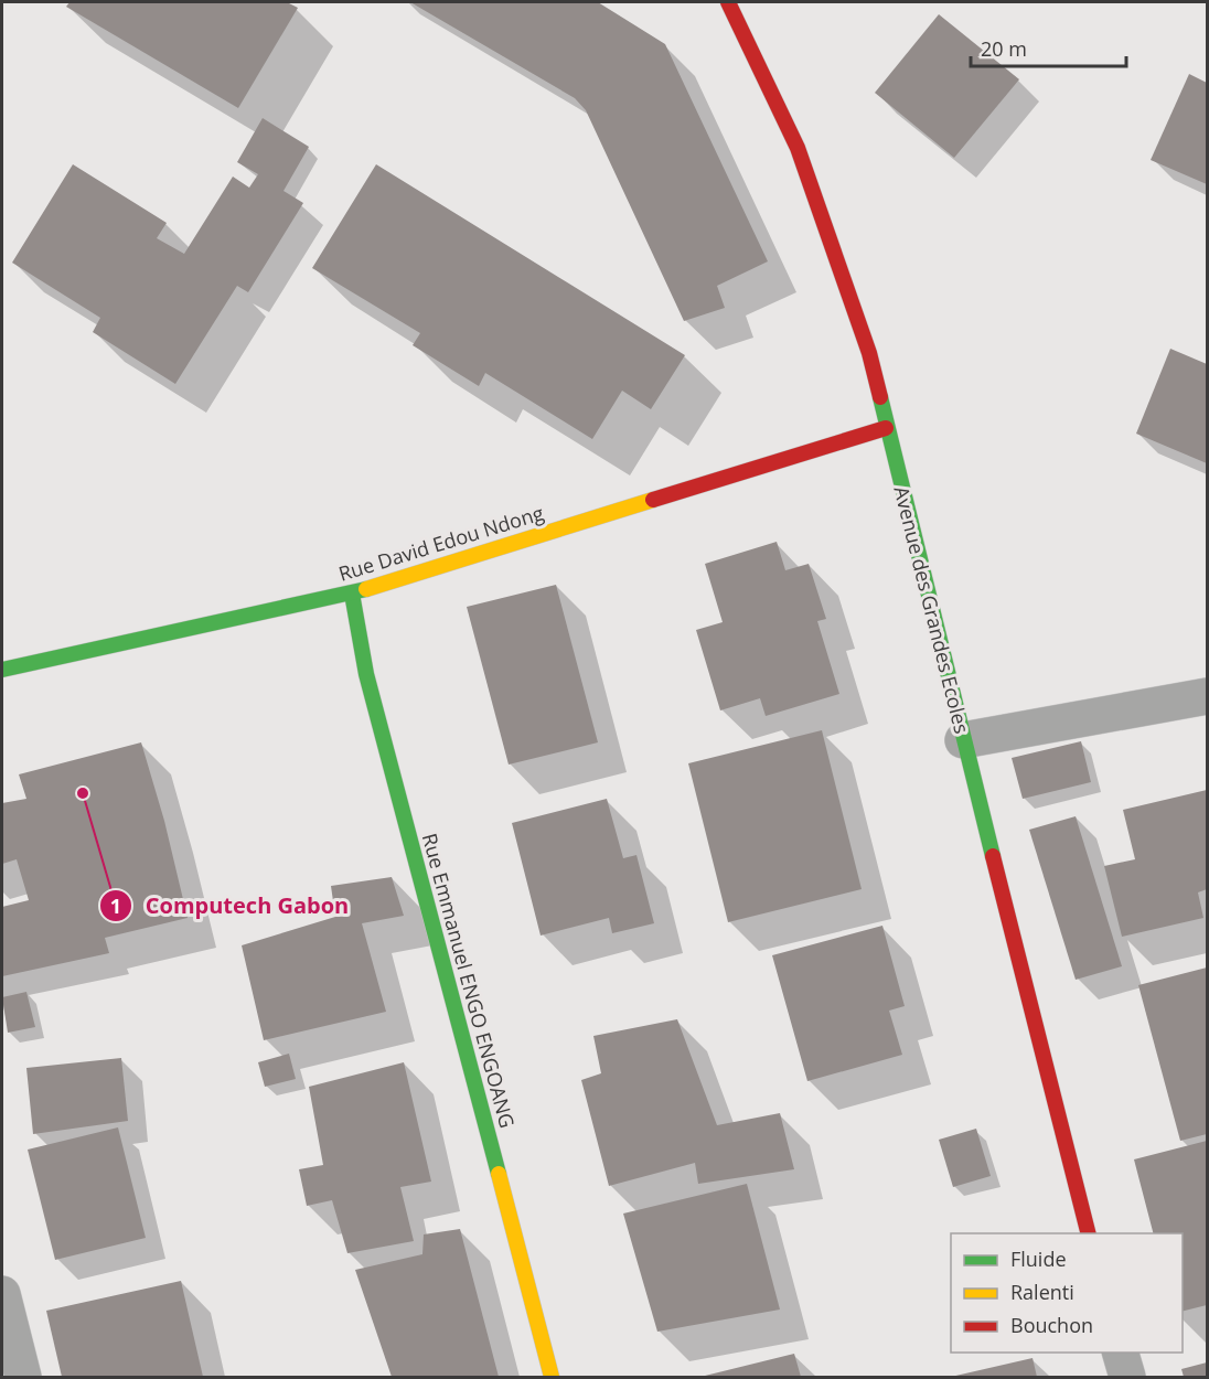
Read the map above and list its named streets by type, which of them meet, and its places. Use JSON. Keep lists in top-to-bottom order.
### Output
{
  "streets": {
    "street": ["Rue David Edou Ndong", "Avenue des Grandes Ecoles", "Rue Emmanuel ENGO ENGOANG"]
  },
  "crossings": [
    ["Rue David Edou Ndong", "Avenue des Grandes Ecoles"],
    ["Rue David Edou Ndong", "Rue Emmanuel ENGO ENGOANG"]
  ],
  "places": ["Computech Gabon"],
  "legend": ["Fluide", "Ralenti", "Bouchon"],
  "scale_bar": "20 m"
}
